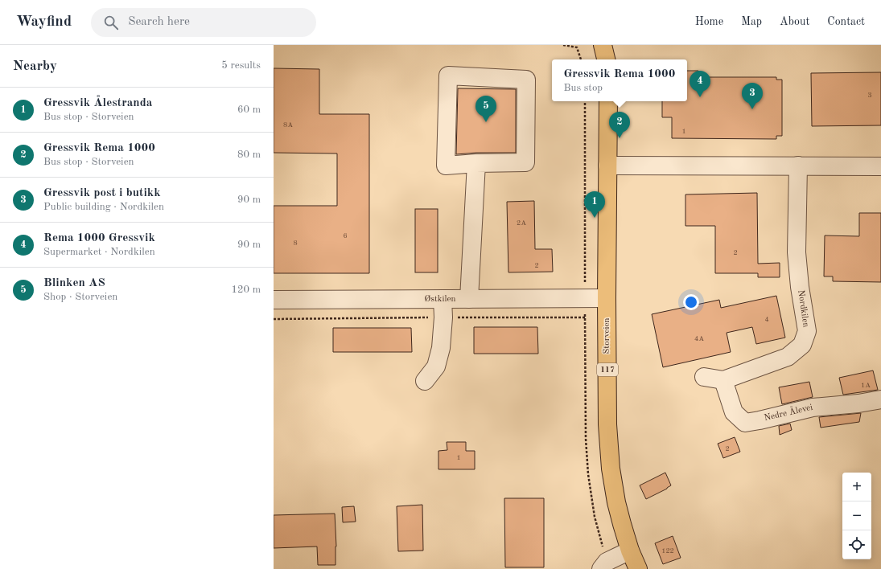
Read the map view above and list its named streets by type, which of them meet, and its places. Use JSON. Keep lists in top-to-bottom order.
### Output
{
  "streets": {
    "main road": ["Storveien", "117"],
    "street": ["Østkilen", "Nordkilen", "Nedre Ålevei"]
  },
  "crossings": [
    ["Østkilen", "Storveien"],
    ["Nordkilen", "Nedre Ålevei"]
  ],
  "house_numbers": [
    "3",
    "8A",
    "1",
    "2A",
    "6",
    "8",
    "2",
    "2",
    "4",
    "4A",
    "1A",
    "2",
    "1",
    "122"
  ],
  "page": {
    "header": "Wayfind",
    "search": "Search here",
    "nav": [
      "Home",
      "Map",
      "About",
      "Contact"
    ],
    "heading": ["Nearby", "5 results"],
    "popup": ["Gressvik Rema 1000", "Bus stop"],
    "pins": [
      "4",
      "3",
      "5",
      "2",
      "1"
    ],
    "list": [
      {
        "mark": "1",
        "name": "Gressvik Ålestranda",
        "note": "Bus stop · Storveien",
        "value": "60 m"
      },
      {
        "mark": "2",
        "name": "Gressvik Rema 1000",
        "note": "Bus stop · Storveien",
        "value": "80 m"
      },
      {
        "mark": "3",
        "name": "Gressvik post i butikk",
        "note": "Public building · Nordkilen",
        "value": "90 m"
      },
      {
        "mark": "4",
        "name": "Rema 1000 Gressvik",
        "note": "Supermarket · Nordkilen",
        "value": "90 m"
      },
      {
        "mark": "5",
        "name": "Blinken AS",
        "note": "Shop · Storveien",
        "value": "120 m"
      }
    ],
    "map_buttons": ["+", "−"]
  }
}
